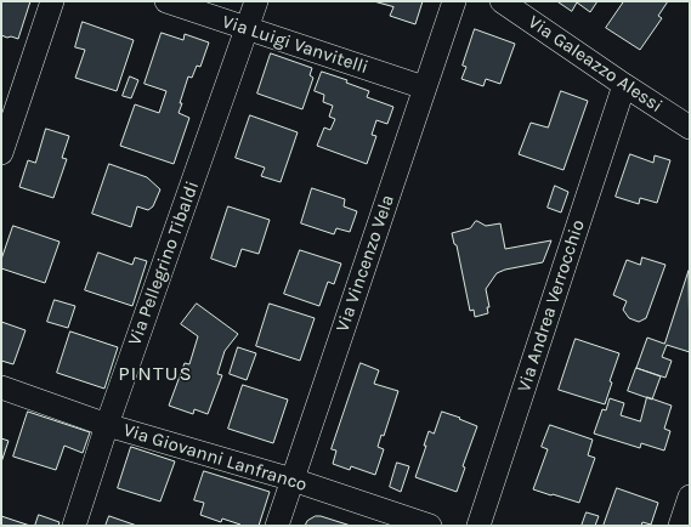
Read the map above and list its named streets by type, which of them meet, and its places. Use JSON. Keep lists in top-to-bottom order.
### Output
{
  "streets": {
    "street": [
      "Via Luigi Vanvitelli",
      "Via Galeazzo Alessi",
      "Via Pellegrino Tibaldi",
      "Via Vincenzo Vela",
      "Via Andrea Verrocchio",
      "Via Giovanni Lanfranco"
    ]
  },
  "crossings": [
    ["Via Luigi Vanvitelli", "Via Pellegrino Tibaldi"],
    ["Via Luigi Vanvitelli", "Via Vincenzo Vela"],
    ["Via Galeazzo Alessi", "Via Andrea Verrocchio"],
    ["Via Pellegrino Tibaldi", "Via Giovanni Lanfranco"],
    ["Via Vincenzo Vela", "Via Giovanni Lanfranco"]
  ],
  "districts": ["PINTUS"]
}
